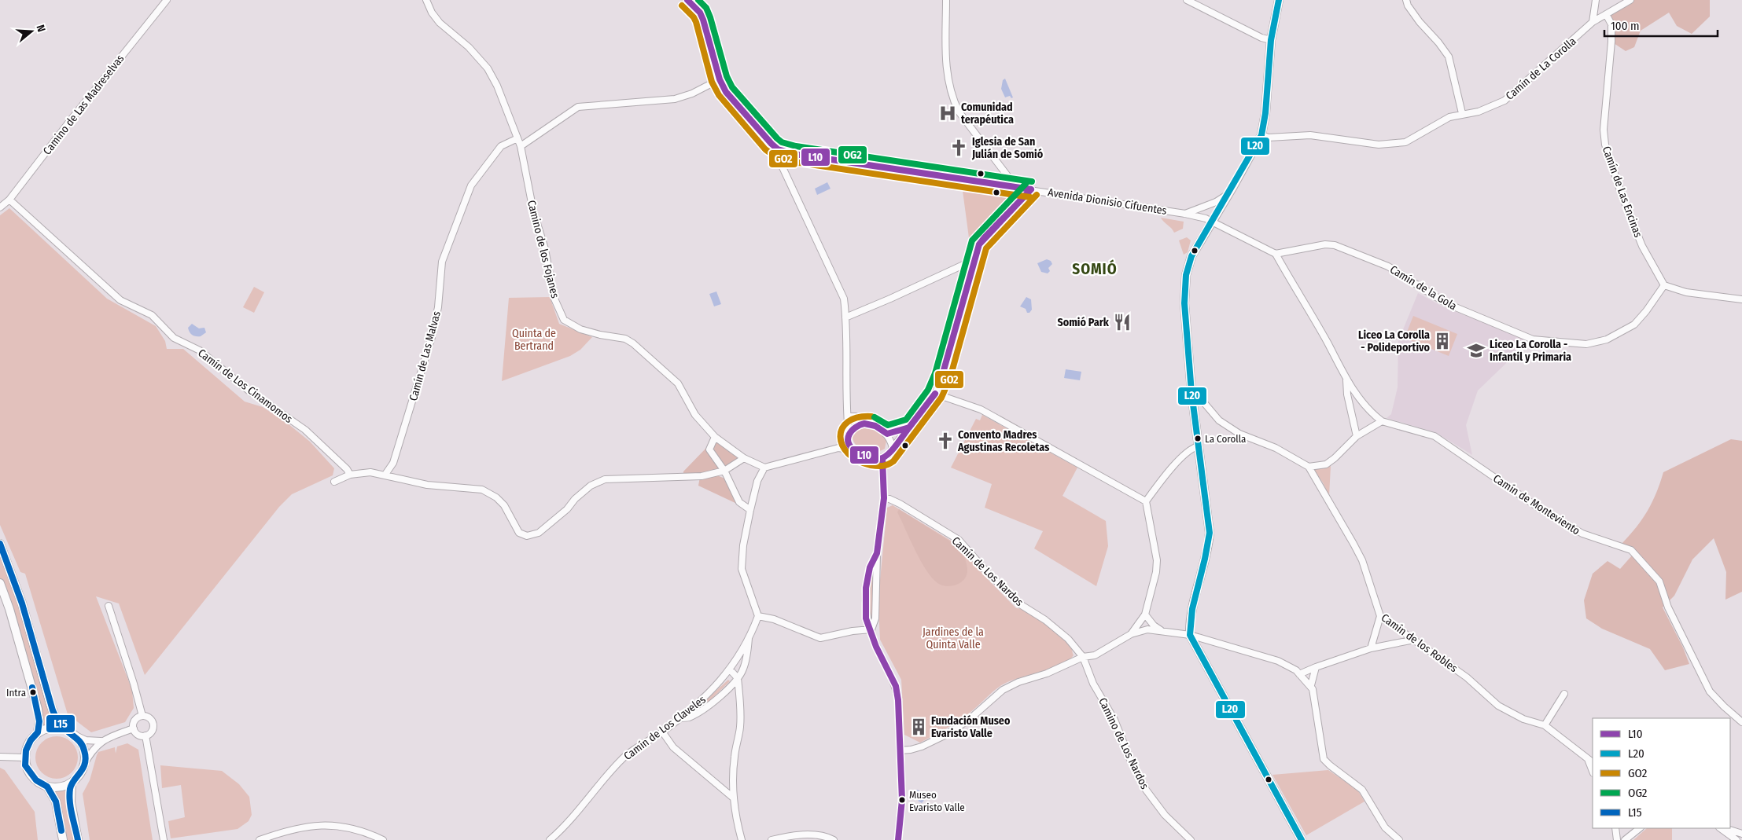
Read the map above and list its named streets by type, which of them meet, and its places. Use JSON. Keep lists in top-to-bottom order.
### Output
{
  "streets": {
    "street": [
      "Camín de La Corolla",
      "Camino de Las Madreselvas",
      "Camín de Las Encinas",
      "Avenida Dionisio Cifuentes",
      "Camino de los Fojanes",
      "Camín de la Gola",
      "Camín de Las Malvas",
      "Camín de Los Cinamomos",
      "Camín de Monteviento",
      "Camín de Los Nardos",
      "Camín de los Robles",
      "Camín de Los Claveles",
      "Camino de Los Nardos"
    ]
  },
  "crossings": [
    ["Camín de La Corolla", "Camín de Las Encinas"],
    ["Camino de Las Madreselvas", "Camín de Los Cinamomos"],
    ["Camín de Las Encinas", "Camín de la Gola"],
    ["Camino de los Fojanes", "Camín de Las Malvas"],
    ["Camín de Los Nardos", "Camino de Los Nardos"]
  ],
  "districts": ["SOMIÓ"],
  "parks": ["Quinta de Bertrand", "Jardines de la Quinta Valle"],
  "places": {
    "hospital": ["Comunidad terapéutica"],
    "church": ["Iglesia de San Julián de Somió", "Convento Madres Agustinas Recoletas"],
    "restaurant": ["Somió Park"],
    "building": ["Liceo La Corolla - Polideportivo", "Fundación Museo Evaristo Valle"],
    "school or university": ["Liceo La Corolla - Infantil y Primaria"],
    "other": ["La Corolla", "Intra", "Museo Evaristo Valle"]
  },
  "lines": [
    "transit line L10",
    "transit line L20",
    "transit line OG2",
    "transit line GO2",
    "transit line L15"
  ],
  "legend": [
    "L10",
    "L20",
    "GO2",
    "OG2",
    "L15"
  ],
  "scale_bar": "100 m",
  "north": "right"
}
